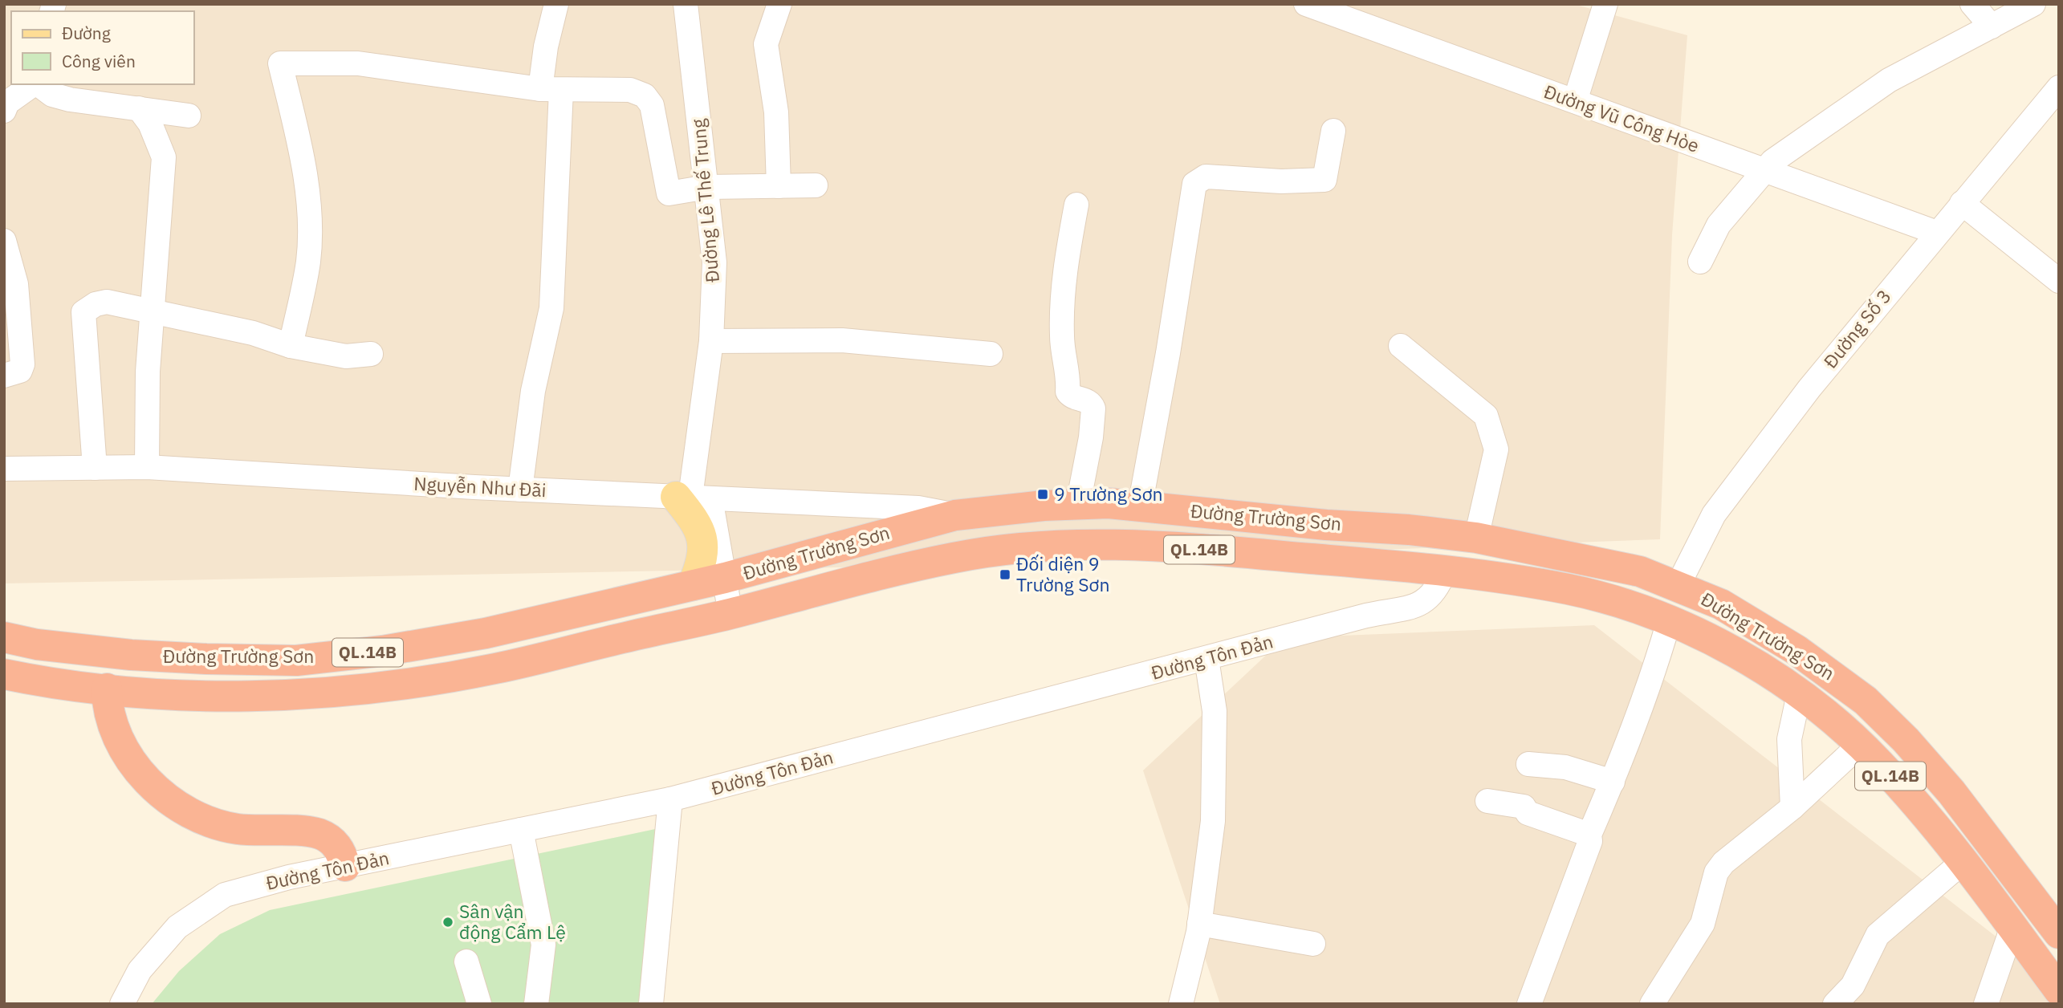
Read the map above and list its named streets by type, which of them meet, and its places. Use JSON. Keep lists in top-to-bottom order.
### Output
{
  "streets": {
    "highway": ["Đường Trường Sơn", "QL.14B"],
    "street": [
      "Đường Vũ Công Hòe",
      "Đường Lê Thế Trung",
      "Đường Số 3",
      "Nguyễn Như Đãi",
      "Đường Tôn Đản"
    ]
  },
  "crossings": [
    ["Đường Vũ Công Hòe", "Đường Số 3"],
    ["Đường Lê Thế Trung", "Nguyễn Như Đãi"],
    ["Đường Lê Thế Trung", "Đường Trường Sơn"],
    ["Đường Số 3", "Đường Trường Sơn"],
    ["Nguyễn Như Đãi", "Đường Trường Sơn"],
    ["Đường Trường Sơn", "Đường Tôn Đản"]
  ],
  "places": {
    "transit": ["9 Trường Sơn", "Đối diện 9 Trường Sơn"],
    "other": ["Sân vận động Cẩm Lệ"]
  },
  "legend": ["Đường", "Công viên"]
}
